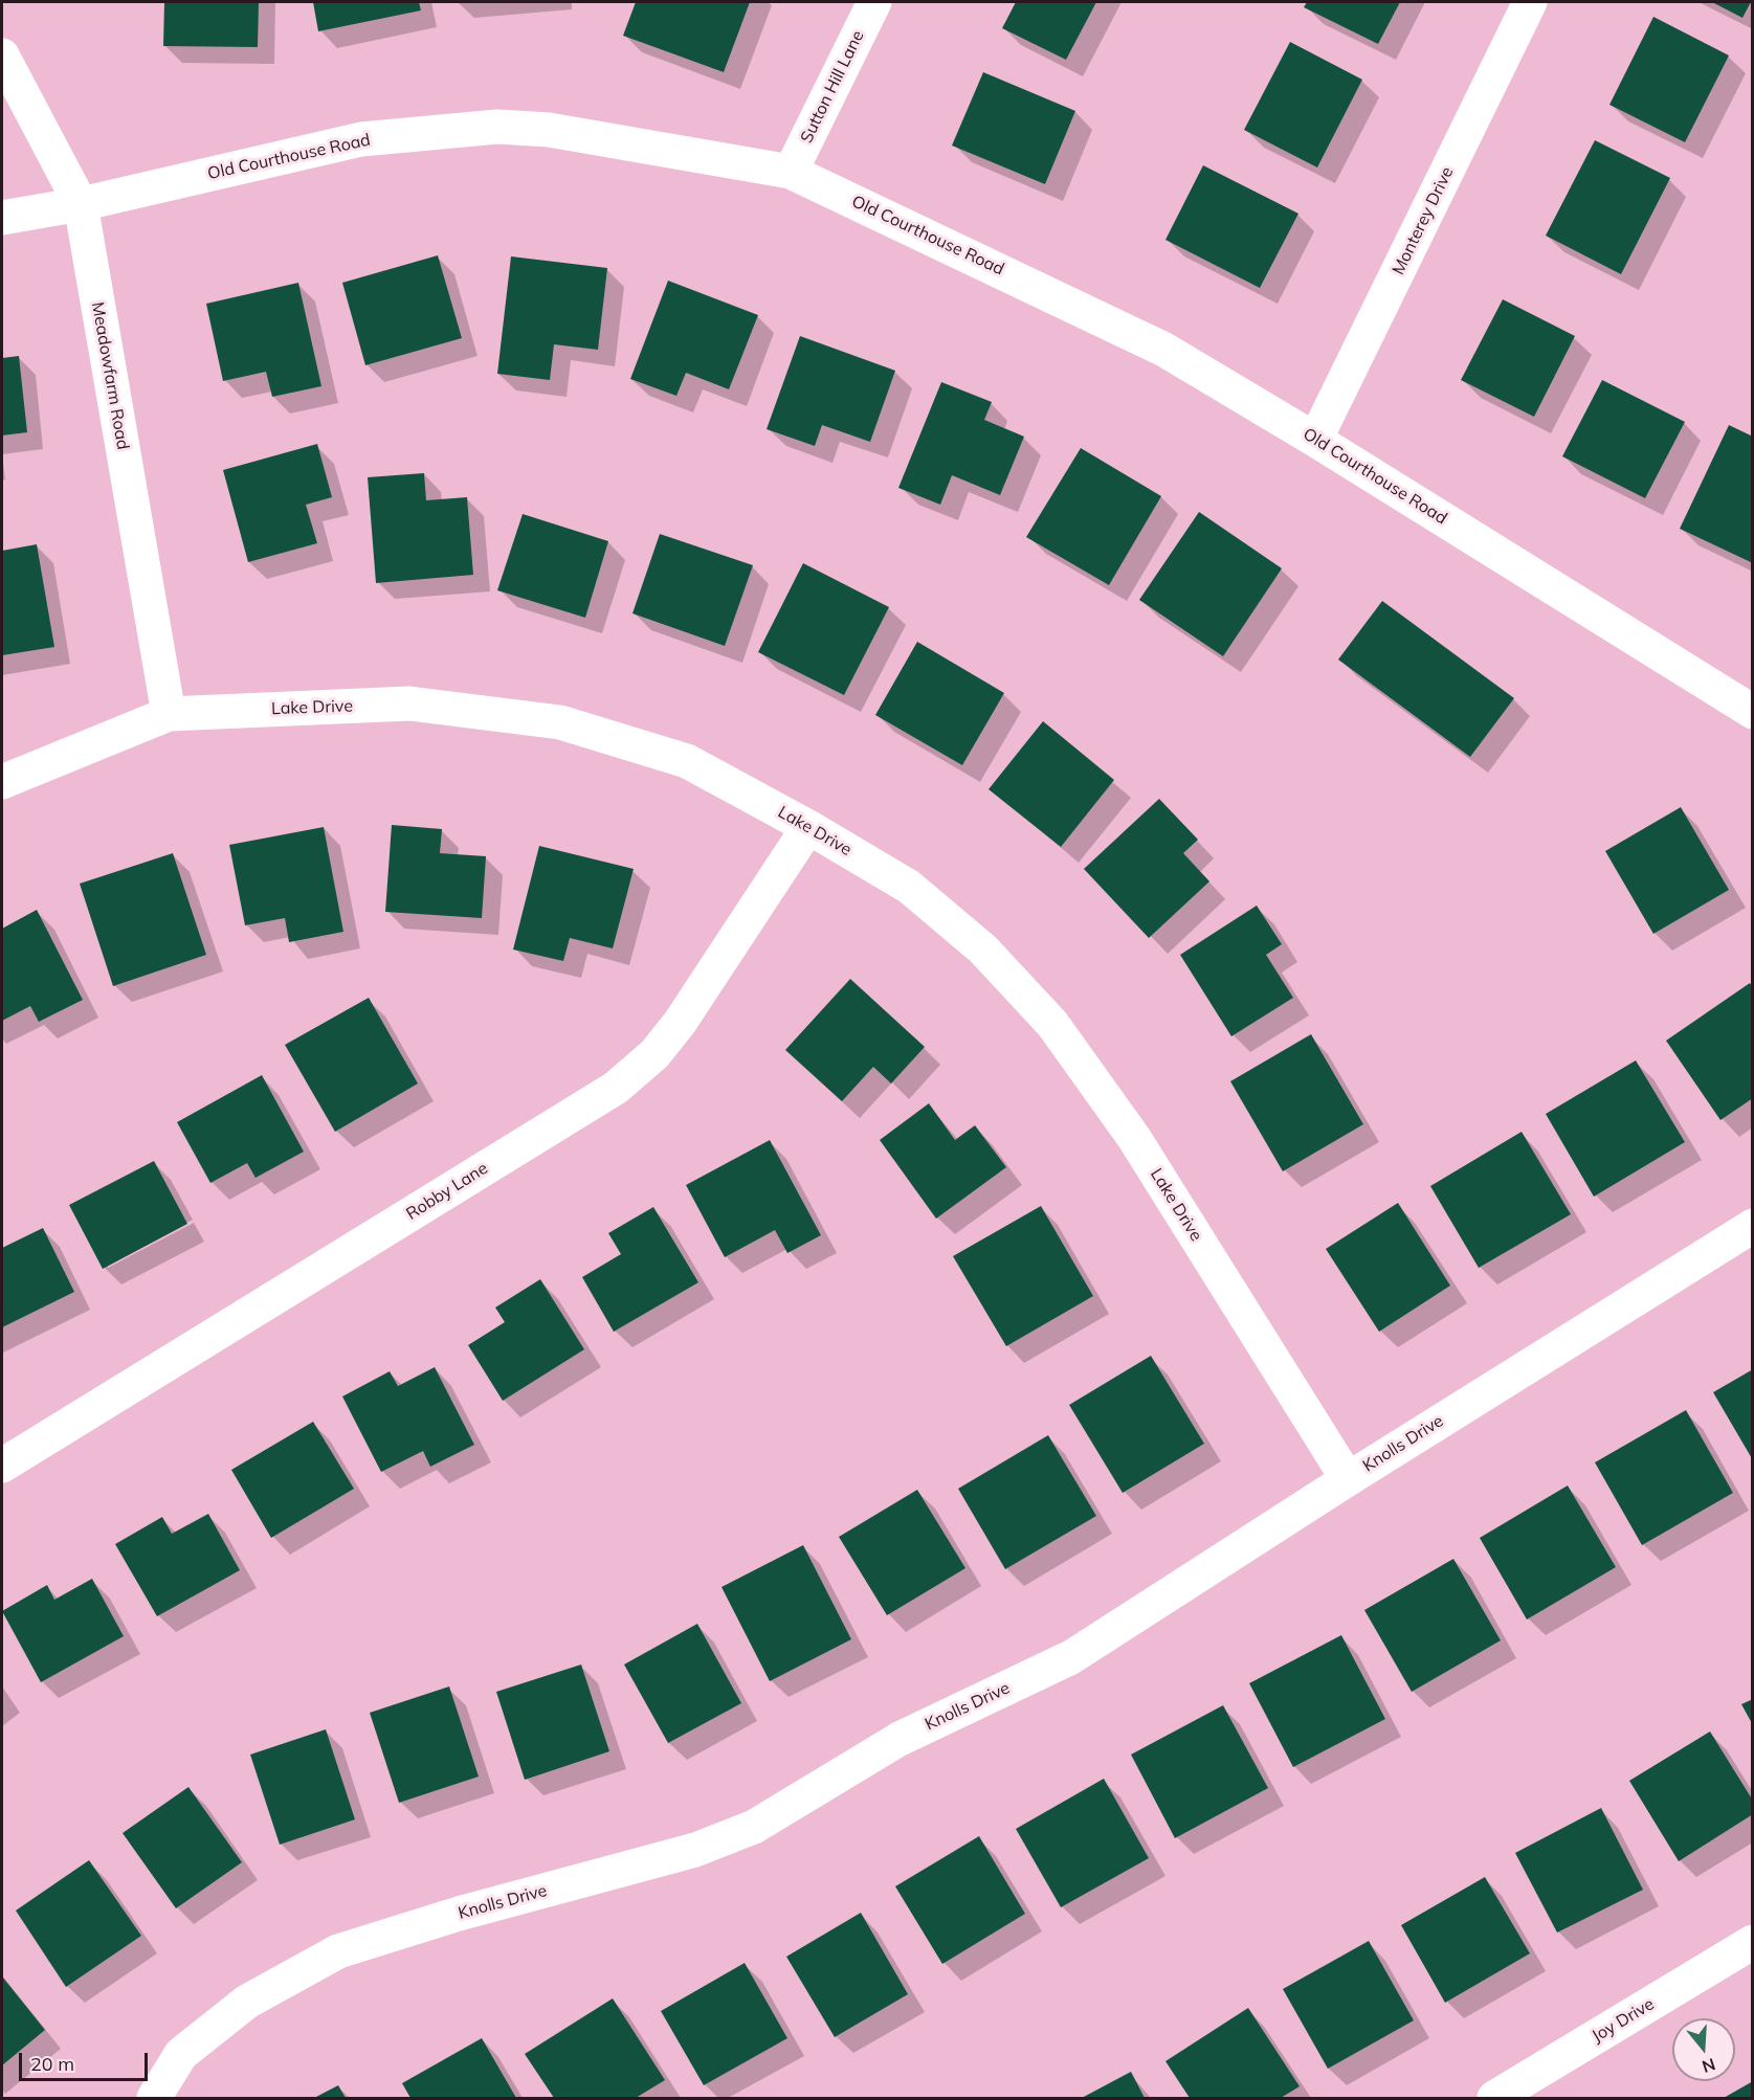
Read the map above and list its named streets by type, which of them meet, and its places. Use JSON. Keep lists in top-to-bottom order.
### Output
{
  "streets": {
    "street": [
      "Sutton Hill Lane",
      "Old Courthouse Road",
      "Monterey Drive",
      "Meadowfarm Road",
      "Lake Drive",
      "Robby Lane",
      "Knolls Drive",
      "Joy Drive"
    ]
  },
  "crossings": [
    ["Sutton Hill Lane", "Old Courthouse Road"],
    ["Old Courthouse Road", "Monterey Drive"],
    ["Old Courthouse Road", "Meadowfarm Road"],
    ["Meadowfarm Road", "Lake Drive"],
    ["Lake Drive", "Robby Lane"],
    ["Lake Drive", "Knolls Drive"]
  ],
  "scale_bar": "20 m",
  "north": "bottom"
}
